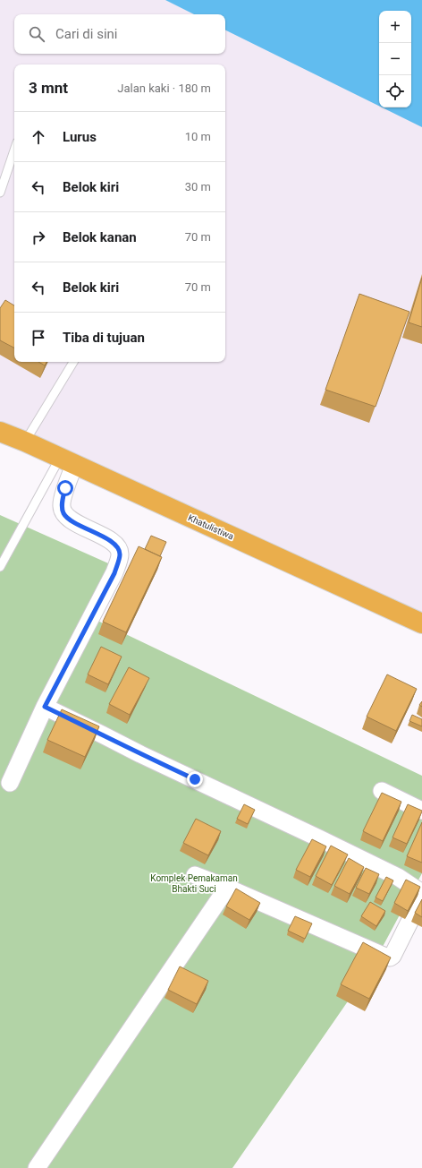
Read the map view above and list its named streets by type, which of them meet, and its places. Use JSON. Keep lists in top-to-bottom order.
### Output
{
  "streets": {
    "highway": ["Khatulistiwa"]
  },
  "parks": ["Komplek Pemakaman Bhakti Suci"],
  "page": {
    "map_buttons": ["+", "−"],
    "search": "Cari di sini",
    "heading": ["3 mnt", "Jalan kaki · 180 m"],
    "list": [
      ["Lurus", "10 m"],
      ["Belok kiri", "30 m"],
      ["Belok kanan", "70 m"],
      ["Belok kiri", "70 m"],
      "Tiba di tujuan"
    ]
  }
}
